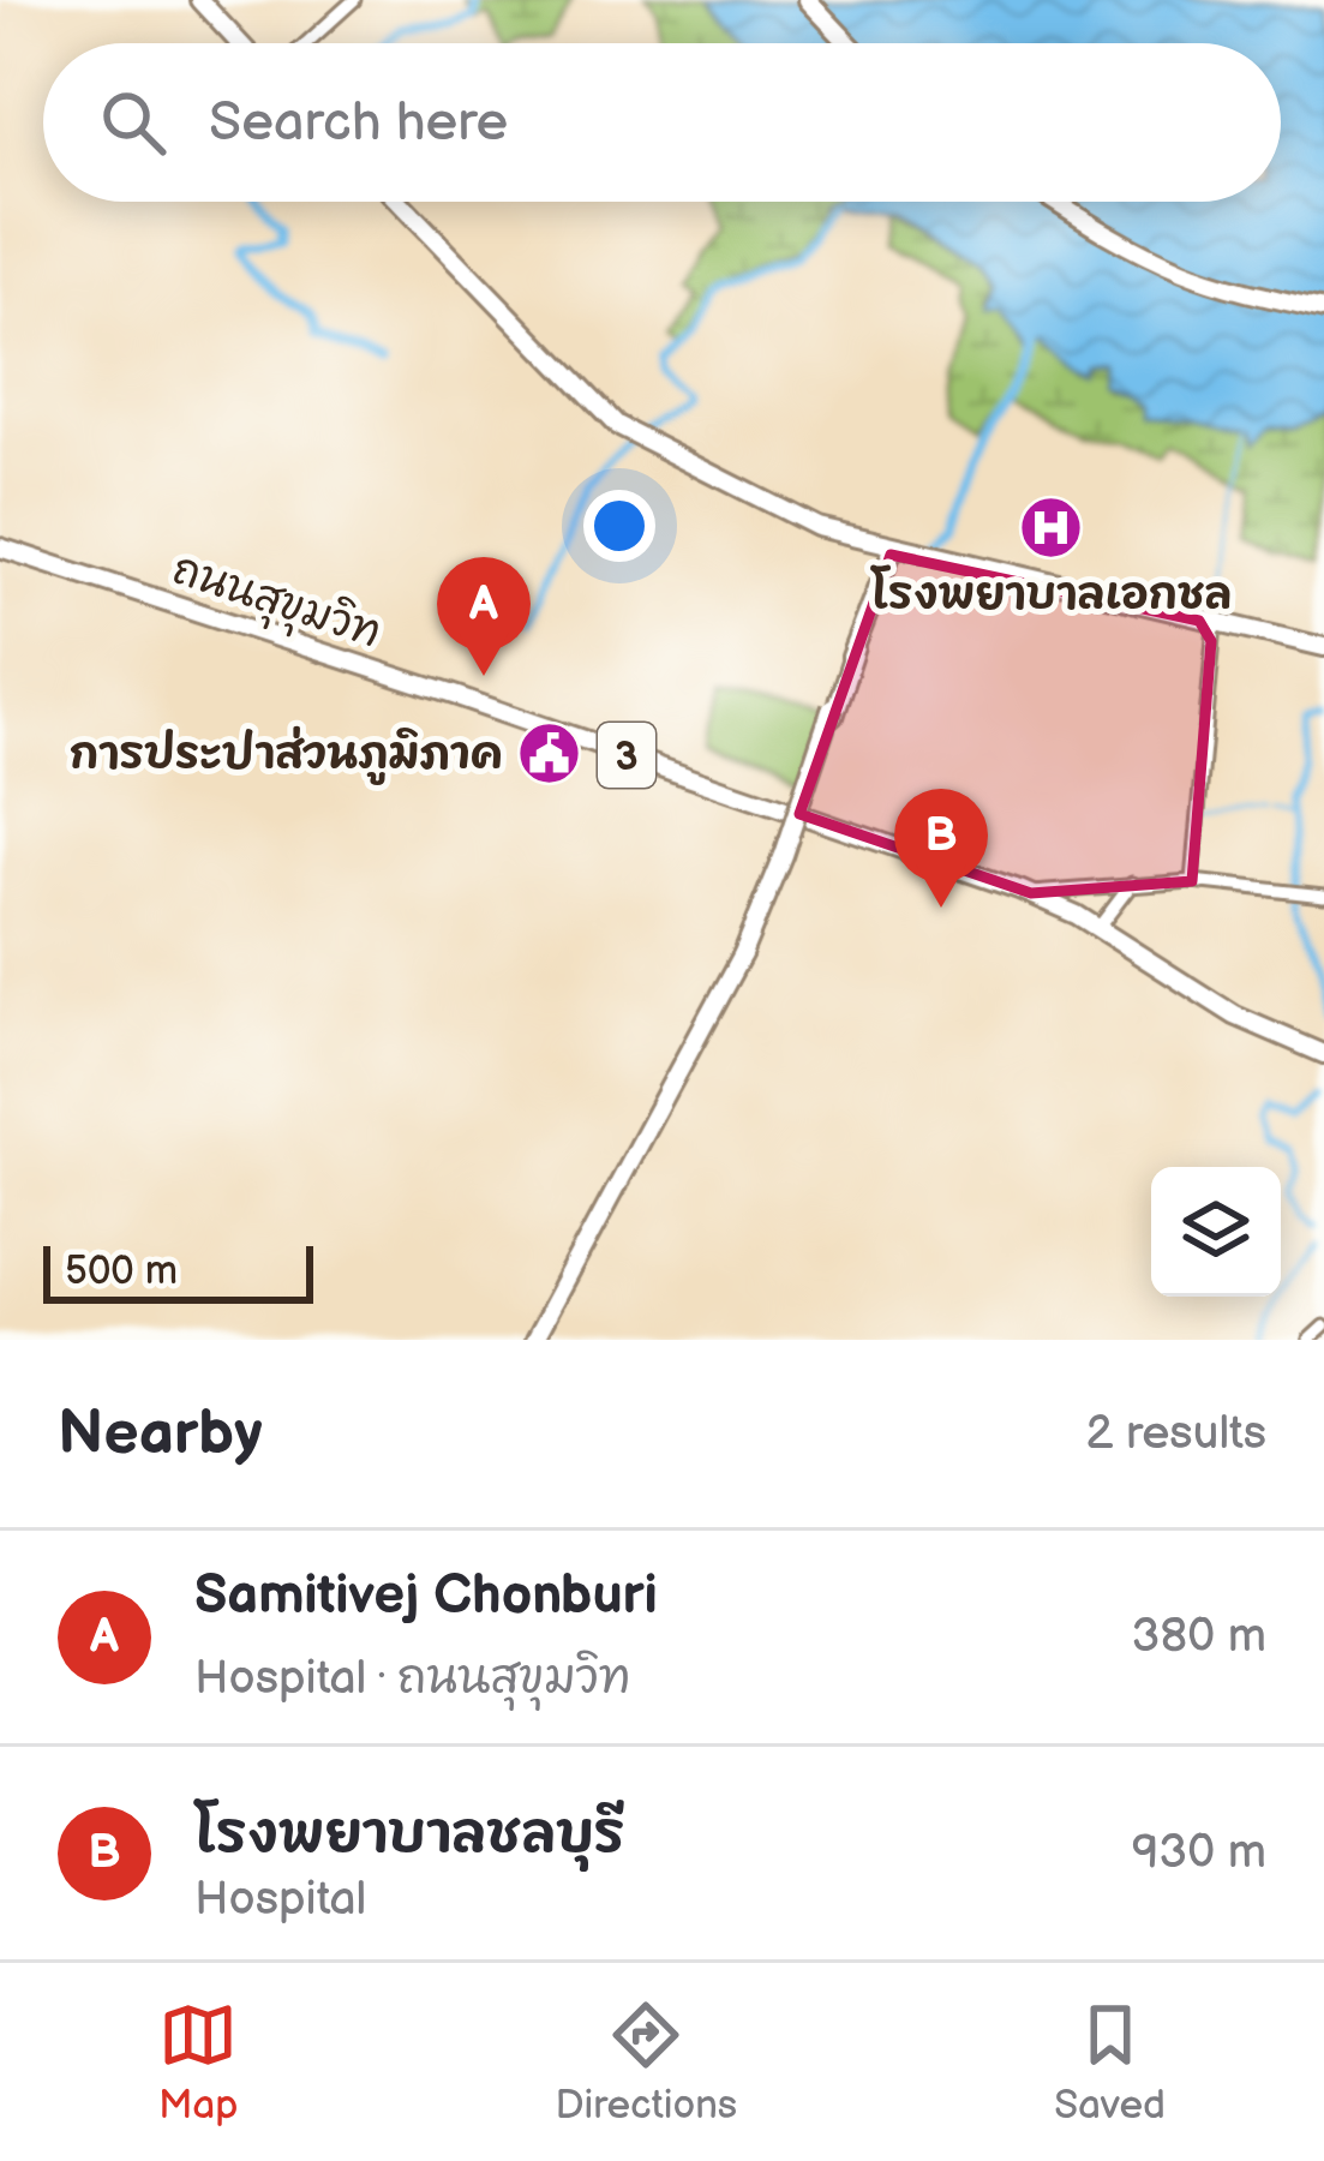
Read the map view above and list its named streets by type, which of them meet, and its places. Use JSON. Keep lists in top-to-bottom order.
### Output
{
  "streets": {
    "main road": ["ถนนสุขุมวิท", "3"]
  },
  "places": {
    "hospital": ["โรงพยาบาลเอกชล"],
    "public building": ["การประปาส่วนภูมิภาค"]
  },
  "scale_bar": "500 m",
  "page": {
    "search": "Search here",
    "pins": ["A", "B"],
    "scale": "500 m",
    "heading": ["Nearby", "2 results"],
    "list": [
      {
        "mark": "A",
        "name": "Samitivej Chonburi",
        "note": "Hospital · ถนนสุขุมวิท",
        "value": "380 m"
      },
      {
        "mark": "B",
        "name": "โรงพยาบาลชลบุรี",
        "note": "Hospital",
        "value": "930 m"
      }
    ],
    "nav": ["Map", "Directions", "Saved"]
  }
}
